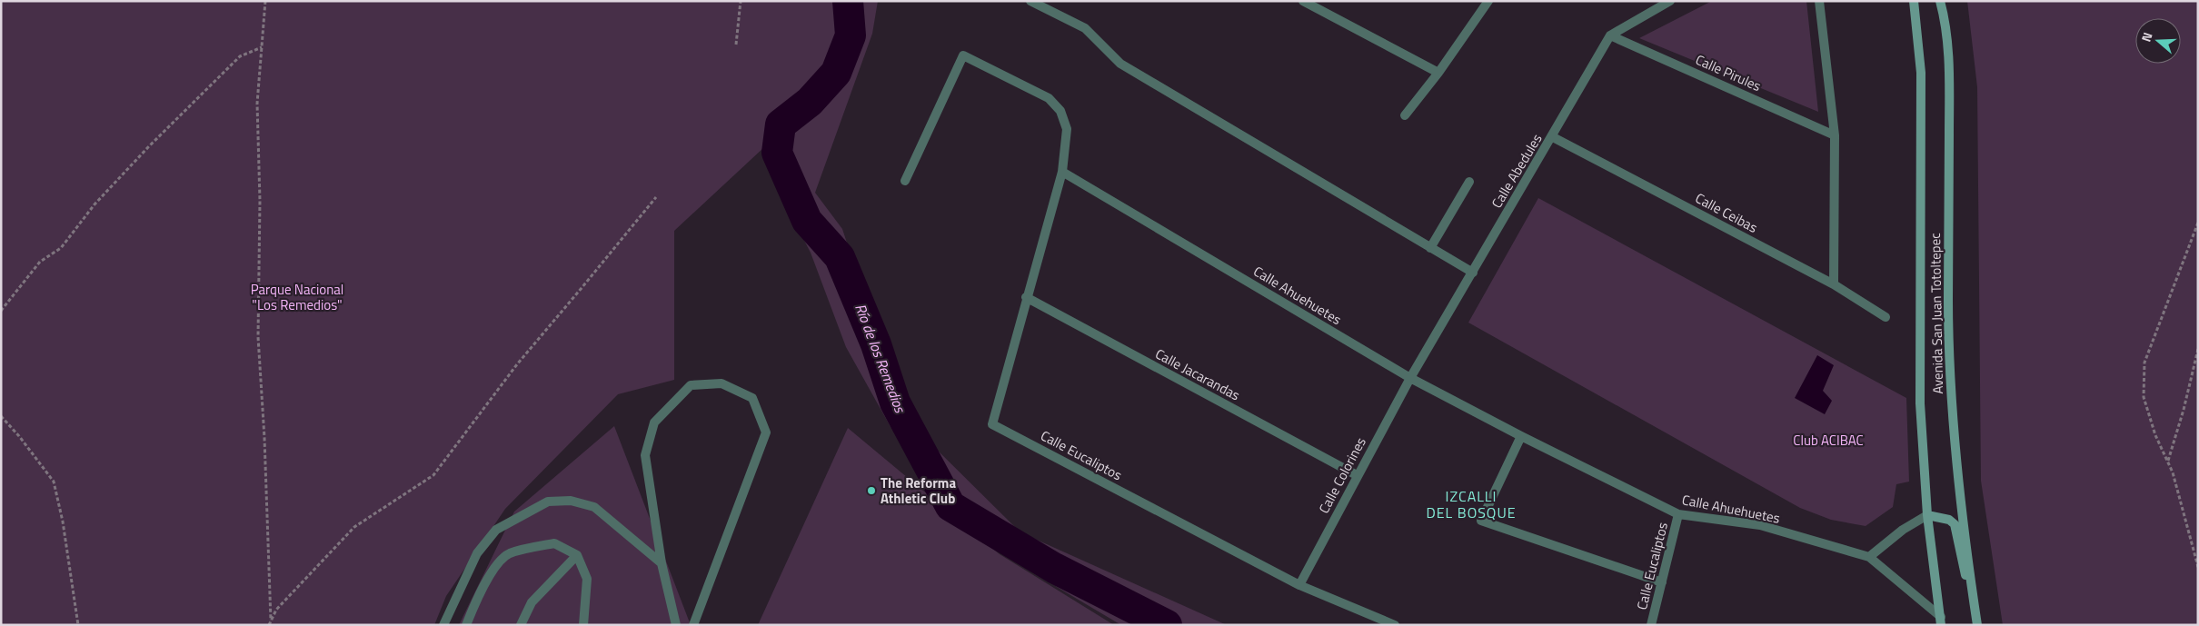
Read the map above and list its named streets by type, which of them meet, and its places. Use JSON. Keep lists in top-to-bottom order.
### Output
{
  "streets": {
    "main road": ["Avenida San Juan Totoltepec"],
    "street": [
      "Calle Pirules",
      "Calle Abedules",
      "Calle Ceibas",
      "Calle Ahuehuetes",
      "Calle Jacarandas",
      "Calle Eucaliptos",
      "Calle Colorines"
    ]
  },
  "crossings": [
    ["Calle Pirules", "Calle Abedules"],
    ["Calle Abedules", "Calle Ceibas"],
    ["Calle Abedules", "Calle Ahuehuetes"],
    ["Calle Abedules", "Calle Colorines"],
    ["Calle Ahuehuetes", "Avenida San Juan Totoltepec"],
    ["Calle Ahuehuetes", "Calle Eucaliptos"],
    ["Calle Ahuehuetes", "Calle Colorines"],
    ["Calle Jacarandas", "Calle Eucaliptos"],
    ["Calle Jacarandas", "Calle Colorines"],
    ["Calle Eucaliptos", "Calle Colorines"]
  ],
  "districts": ["IZCALLI DEL BOSQUE"],
  "water": ["Río de los Remedios"],
  "parks": ["Parque Nacional \"Los Remedios\"", "Club ACIBAC"],
  "places": ["The Reforma Athletic Club"],
  "north": "left"
}
